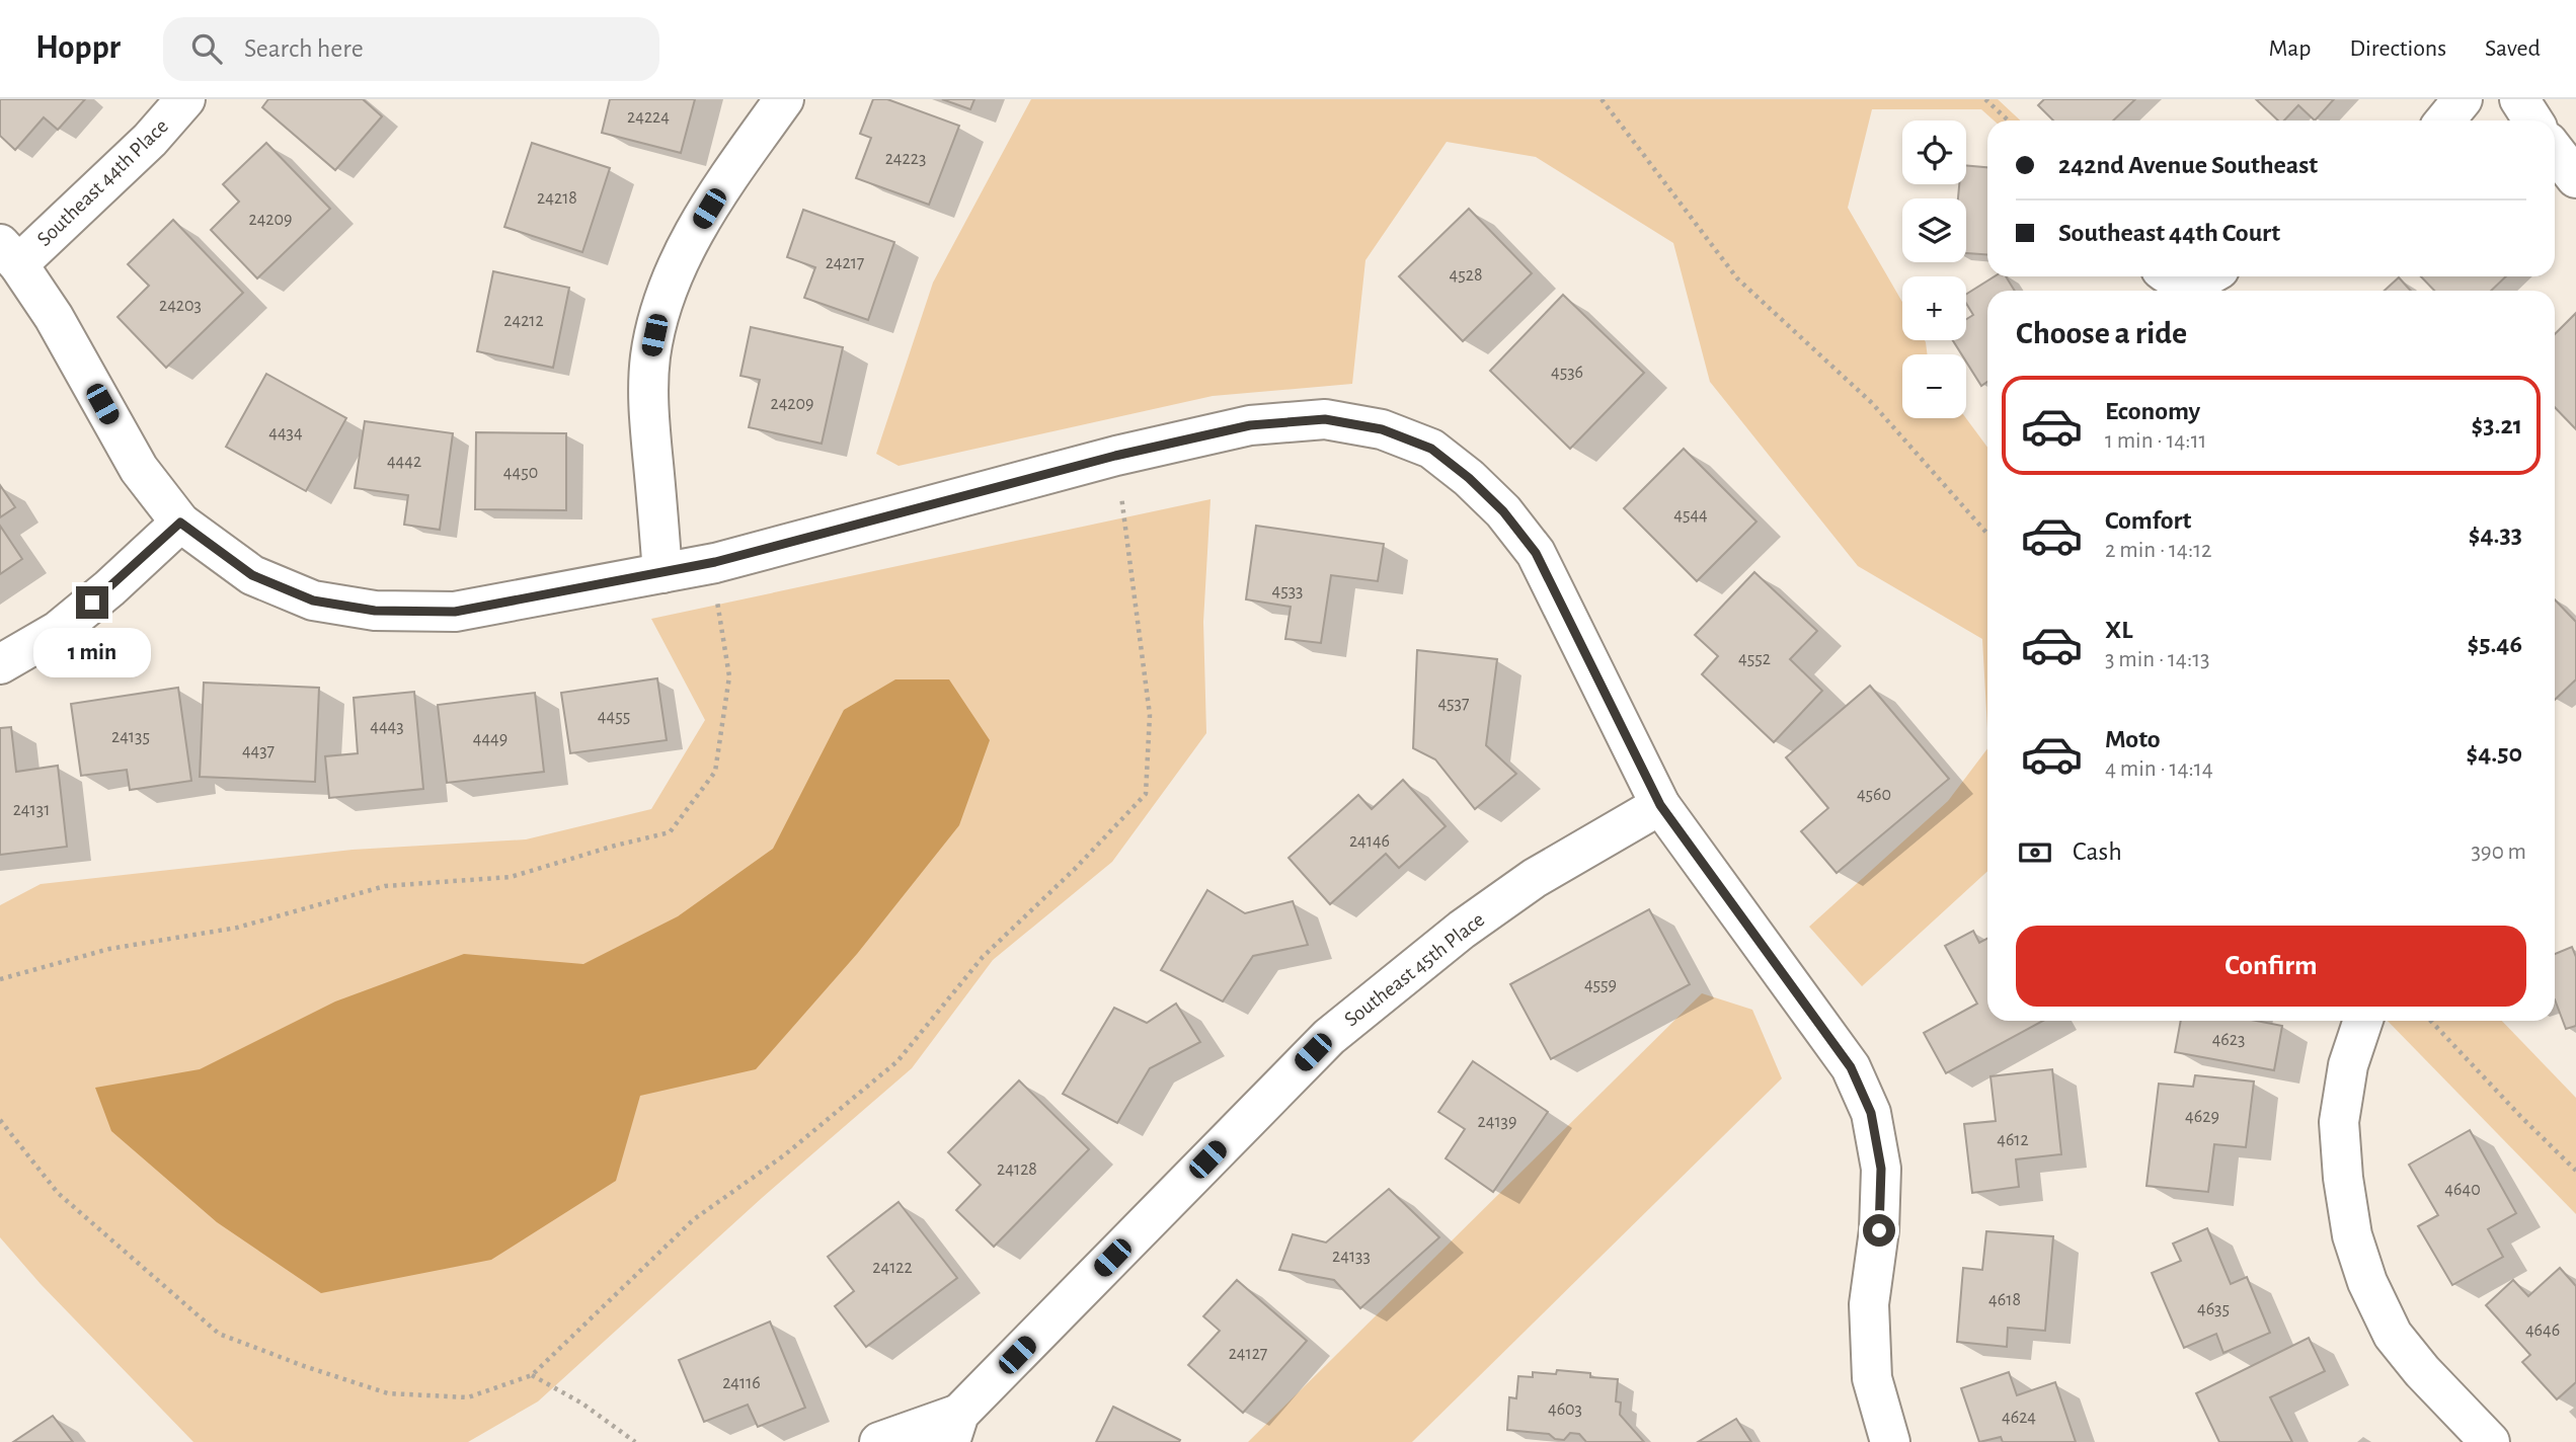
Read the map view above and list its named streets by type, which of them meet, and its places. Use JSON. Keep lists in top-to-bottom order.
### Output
{
  "streets": {
    "street": ["Southeast 44th Place", "Southeast 45th Place"]
  },
  "house_numbers": [
    "24224",
    "24223",
    "24218",
    "24209",
    "24217",
    "4528",
    "24203",
    "24212",
    "4536",
    "24209",
    "4434",
    "4442",
    "4450",
    "4544",
    "4533",
    "4552",
    "4537",
    "4455",
    "4443",
    "24135",
    "4449",
    "4437",
    "4560",
    "24131",
    "24146",
    "4559",
    "4623",
    "4629",
    "24139",
    "4612",
    "24128",
    "4640",
    "24133",
    "24122",
    "4618",
    "4635",
    "4646",
    "24127",
    "24116",
    "4603",
    "4624"
  ],
  "page": {
    "header": "Hoppr",
    "search": "Search here",
    "nav": ["Map", "Directions", "Saved"],
    "map_buttons": ["+", "−"],
    "banner": ["242nd Avenue Southeast", "Southeast 44th Court"],
    "heading": "Choose a ride",
    "list": [
      {
        "name": "Economy",
        "note": "1 min · 14:11",
        "value": "$3.21"
      },
      {
        "name": "Comfort",
        "note": "2 min · 14:12",
        "value": "$4.33"
      },
      {
        "name": "XL",
        "note": "3 min · 14:13",
        "value": "$5.46"
      },
      {
        "name": "Moto",
        "note": "4 min · 14:14",
        "value": "$4.50"
      }
    ],
    "bubble": "1 min",
    "pay": ["Cash", "390 m"],
    "buttons": "Confirm"
  }
}
